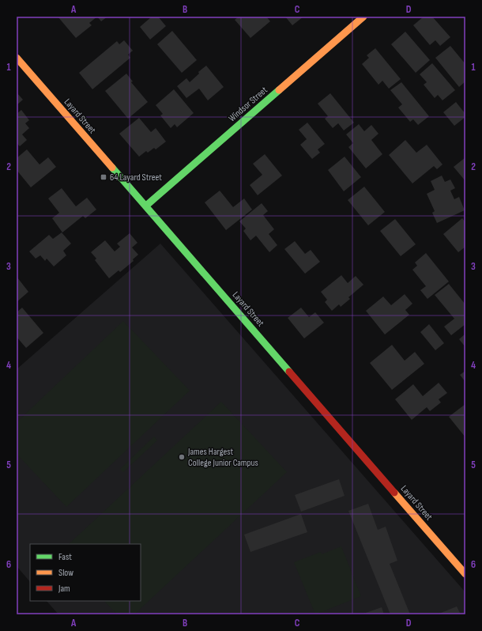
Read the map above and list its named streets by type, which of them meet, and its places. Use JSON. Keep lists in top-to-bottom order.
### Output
{
  "streets": {
    "street": ["Windsor Street", "Layard Street"]
  },
  "crossings": [
    ["Windsor Street", "Layard Street"]
  ],
  "places": {
    "transit": ["64 Layard Street"],
    "other": ["James Hargest College Junior Campus"]
  },
  "legend": ["Fast", "Slow", "Jam"],
  "grid": {
    "columns": [
      "A",
      "B",
      "C",
      "D"
    ],
    "rows": [
      "1",
      "2",
      "3",
      "4",
      "5",
      "6"
    ]
  }
}
